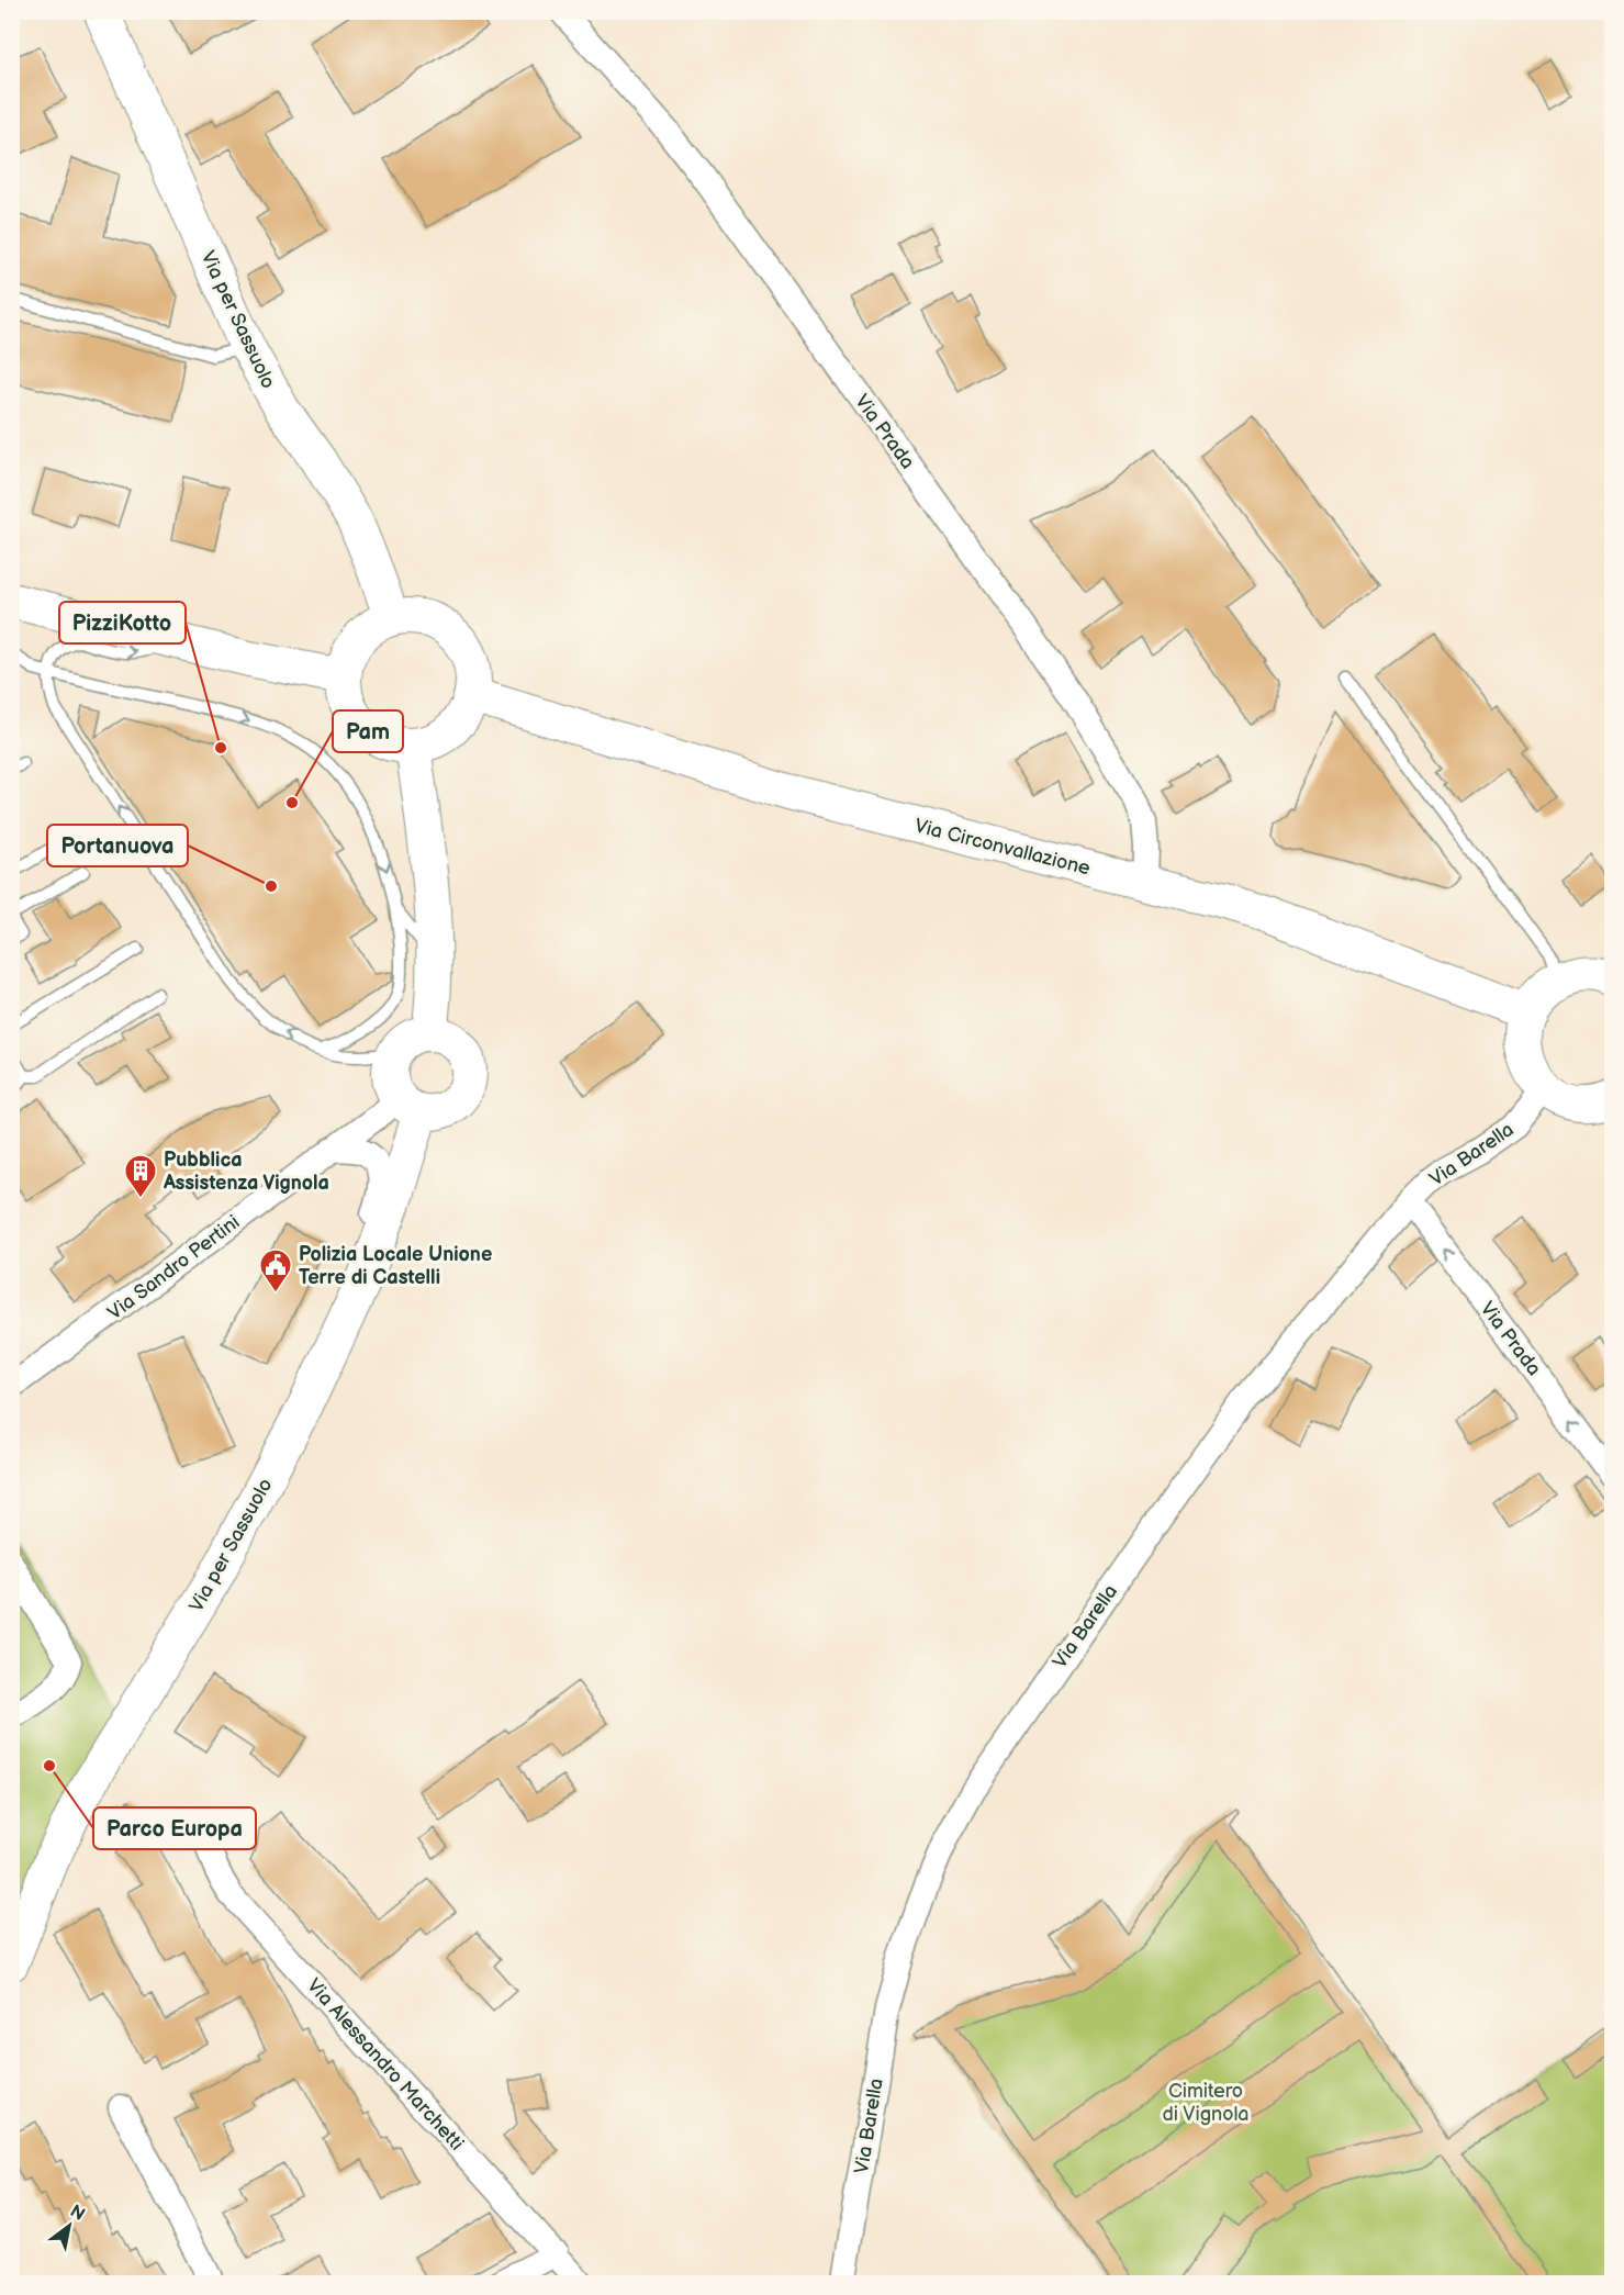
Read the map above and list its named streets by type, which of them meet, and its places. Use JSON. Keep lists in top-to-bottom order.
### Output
{
  "streets": {
    "main road": ["Via per Sassuolo", "Via Circonvallazione"],
    "street": [
      "Via Prada",
      "Via Barella",
      "Via Sandro Pertini",
      "Via Alessandro Marchetti"
    ]
  },
  "crossings": [
    ["Via per Sassuolo", "Via Circonvallazione"],
    ["Via per Sassuolo", "Via Sandro Pertini"],
    ["Via Prada", "Via Circonvallazione"],
    ["Via Prada", "Via Barella"]
  ],
  "parks": ["Cimitero di Vignola"],
  "places": {
    "other": [
      "PizziKotto",
      "Pam",
      "Portanuova",
      "Parco Europa"
    ],
    "building": ["Pubblica Assistenza Vignola"],
    "public building": ["Polizia Locale Unione Terre di Castelli"]
  },
  "north": "top right"
}
